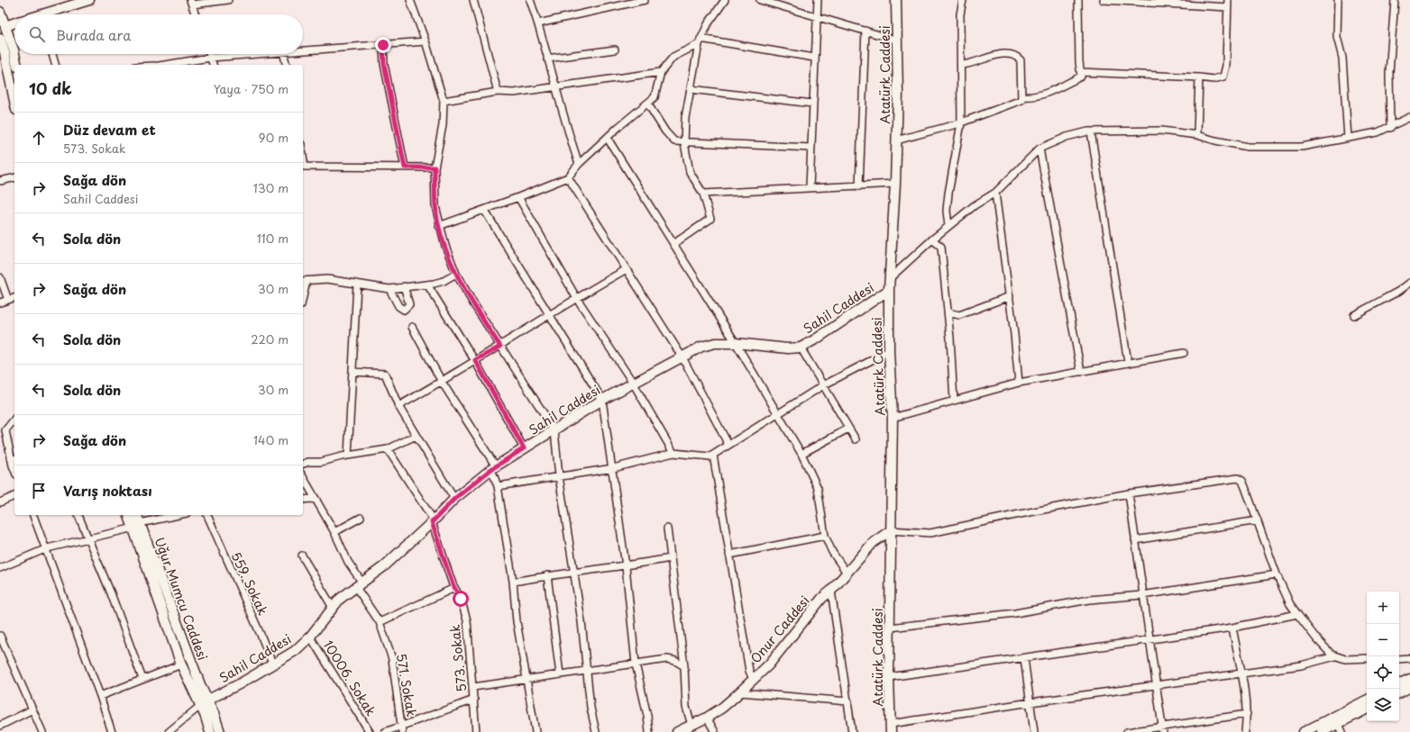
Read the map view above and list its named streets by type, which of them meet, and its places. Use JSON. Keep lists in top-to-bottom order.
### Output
{
  "streets": {
    "street": [
      "Atatürk Caddesi",
      "Sahil Caddesi",
      "559. Sokak",
      "Uğur Mumcu Caddesi",
      "Onur Caddesi",
      "573. Sokak",
      "10006. Sokak",
      "571. Sokak"
    ]
  },
  "crossings": [
    ["Atatürk Caddesi", "Sahil Caddesi"],
    ["Atatürk Caddesi", "Onur Caddesi"],
    ["Sahil Caddesi", "559. Sokak"],
    ["Sahil Caddesi", "Uğur Mumcu Caddesi"],
    ["Sahil Caddesi", "573. Sokak"],
    ["Sahil Caddesi", "10006. Sokak"],
    ["Sahil Caddesi", "571. Sokak"]
  ],
  "page": {
    "search": "Burada ara",
    "heading": ["10 dk", "Yaya · 750 m"],
    "list": [
      ["Düz devam et", "573. Sokak", "90 m"],
      ["Sağa dön", "Sahil Caddesi", "130 m"],
      ["Sola dön", "110 m"],
      ["Sağa dön", "30 m"],
      ["Sola dön", "220 m"],
      ["Sola dön", "30 m"],
      ["Sağa dön", "140 m"],
      "Varış noktası"
    ],
    "map_buttons": ["+", "−"]
  }
}
